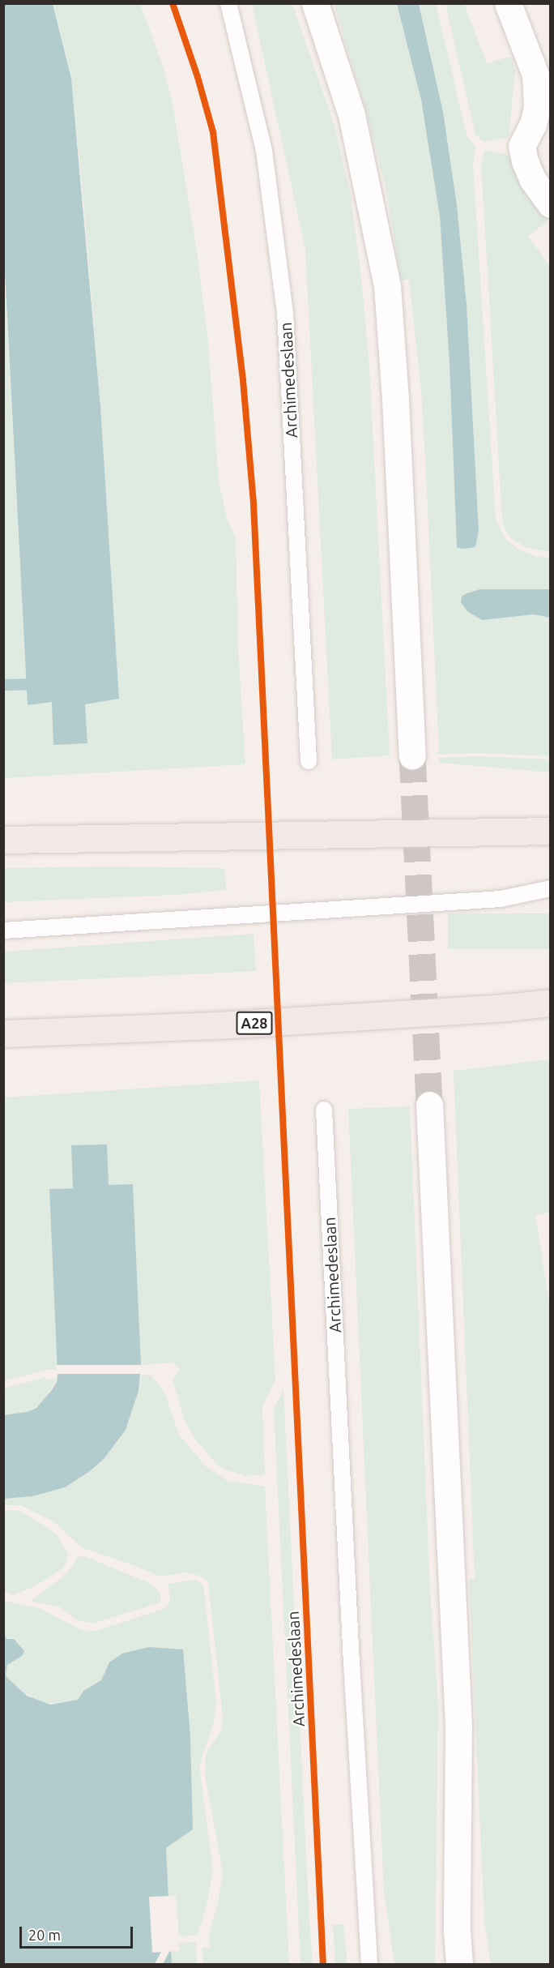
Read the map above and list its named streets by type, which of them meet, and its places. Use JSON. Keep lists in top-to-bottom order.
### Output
{
  "streets": {
    "highway": ["A28"],
    "lane": ["Archimedeslaan"]
  },
  "scale_bar": "20 m"
}
